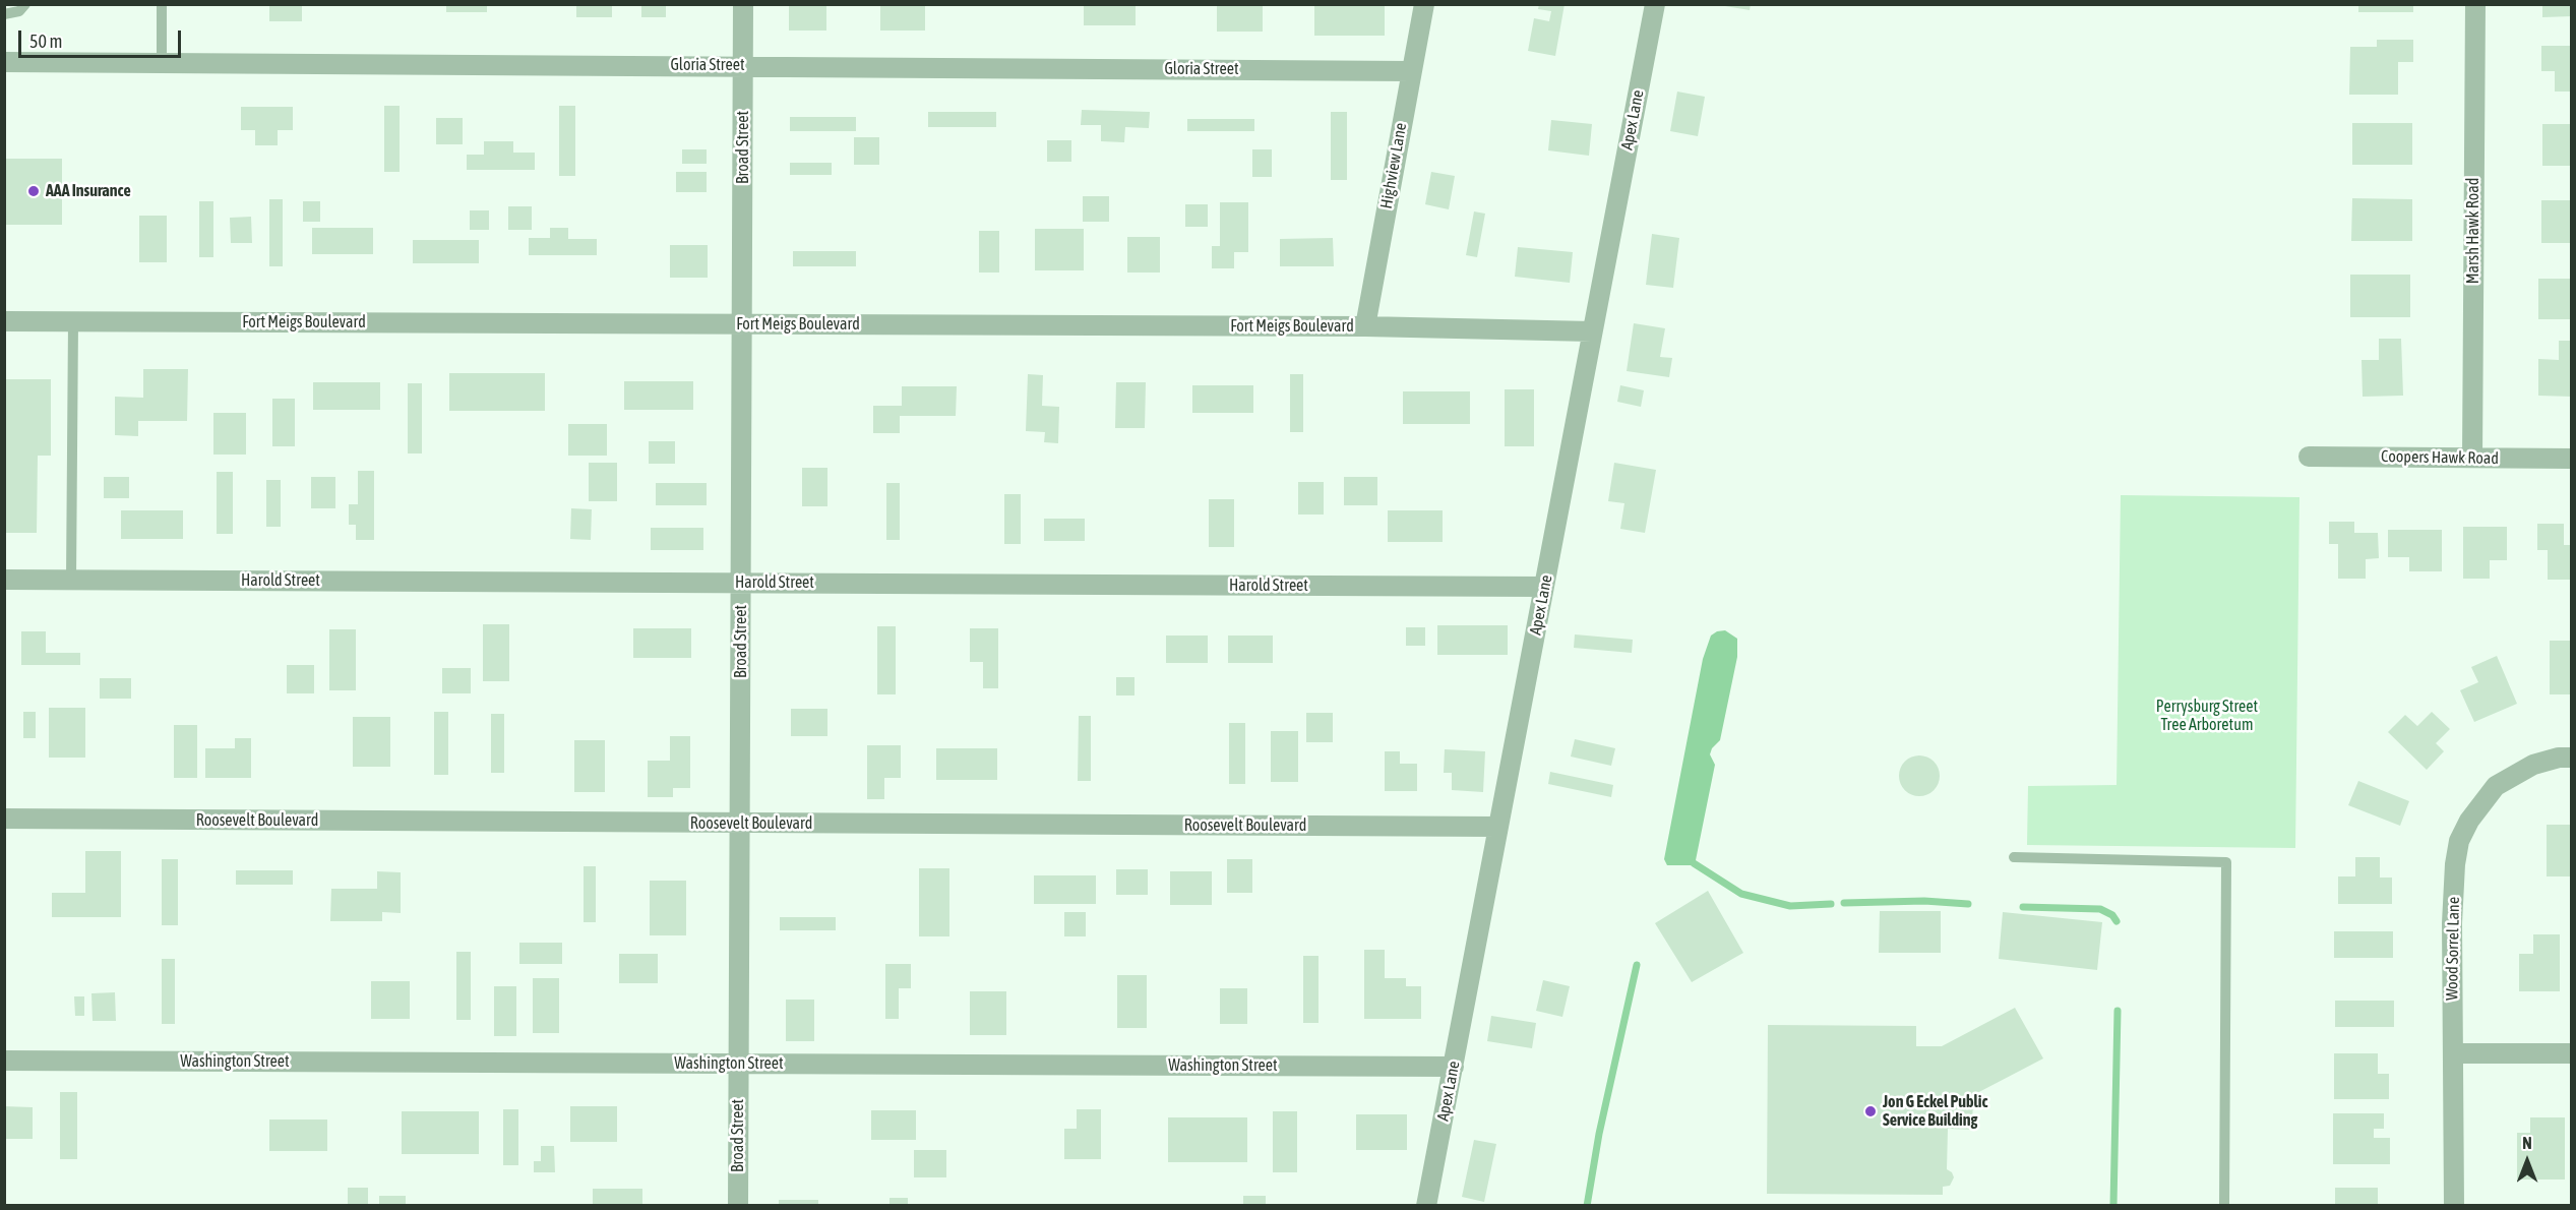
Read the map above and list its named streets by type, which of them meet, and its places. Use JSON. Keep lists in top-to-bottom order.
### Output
{
  "streets": {
    "street": [
      "Gloria Street",
      "Apex Lane",
      "Broad Street",
      "Highview Lane",
      "Marsh Hawk Road",
      "Fort Meigs Boulevard",
      "Coopers Hawk Road",
      "Harold Street",
      "Roosevelt Boulevard",
      "Wood Sorrel Lane",
      "Washington Street"
    ]
  },
  "crossings": [
    ["Gloria Street", "Broad Street"],
    ["Gloria Street", "Highview Lane"],
    ["Apex Lane", "Fort Meigs Boulevard"],
    ["Apex Lane", "Harold Street"],
    ["Apex Lane", "Roosevelt Boulevard"],
    ["Apex Lane", "Washington Street"],
    ["Broad Street", "Fort Meigs Boulevard"],
    ["Broad Street", "Harold Street"],
    ["Broad Street", "Roosevelt Boulevard"],
    ["Broad Street", "Washington Street"],
    ["Highview Lane", "Fort Meigs Boulevard"],
    ["Marsh Hawk Road", "Coopers Hawk Road"]
  ],
  "parks": ["Perrysburg Street Tree Arboretum"],
  "places": ["AAA Insurance", "Jon G Eckel Public Service Building"],
  "scale_bar": "50 m",
  "north": "top"
}
